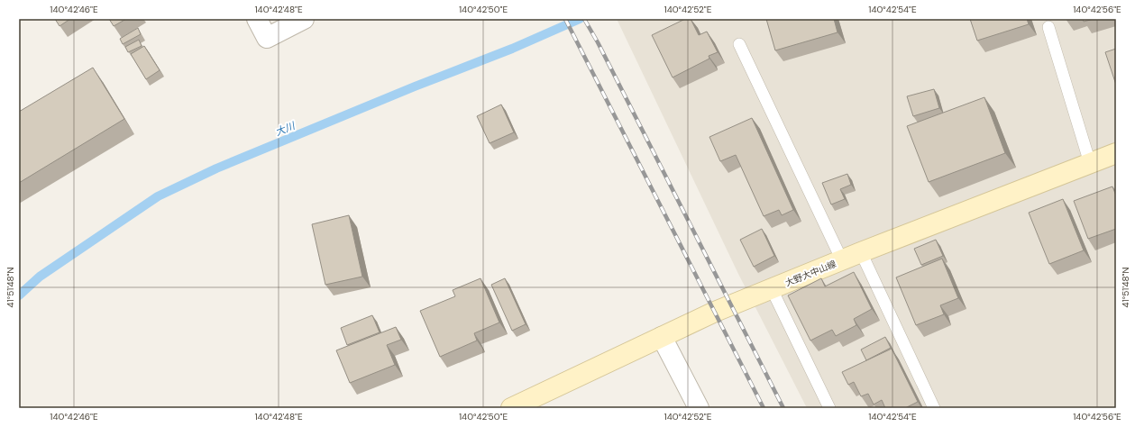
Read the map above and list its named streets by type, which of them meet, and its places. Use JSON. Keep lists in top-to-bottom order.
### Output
{
  "streets": {
    "main road": ["大野大中山線"]
  },
  "water": ["大川"],
  "coordinates": [
    "140°42'46\"E",
    "140°42'48\"E",
    "140°42'50\"E",
    "140°42'52\"E",
    "140°42'54\"E",
    "140°42'56\"E",
    "41°51'48\"N"
  ]
}
